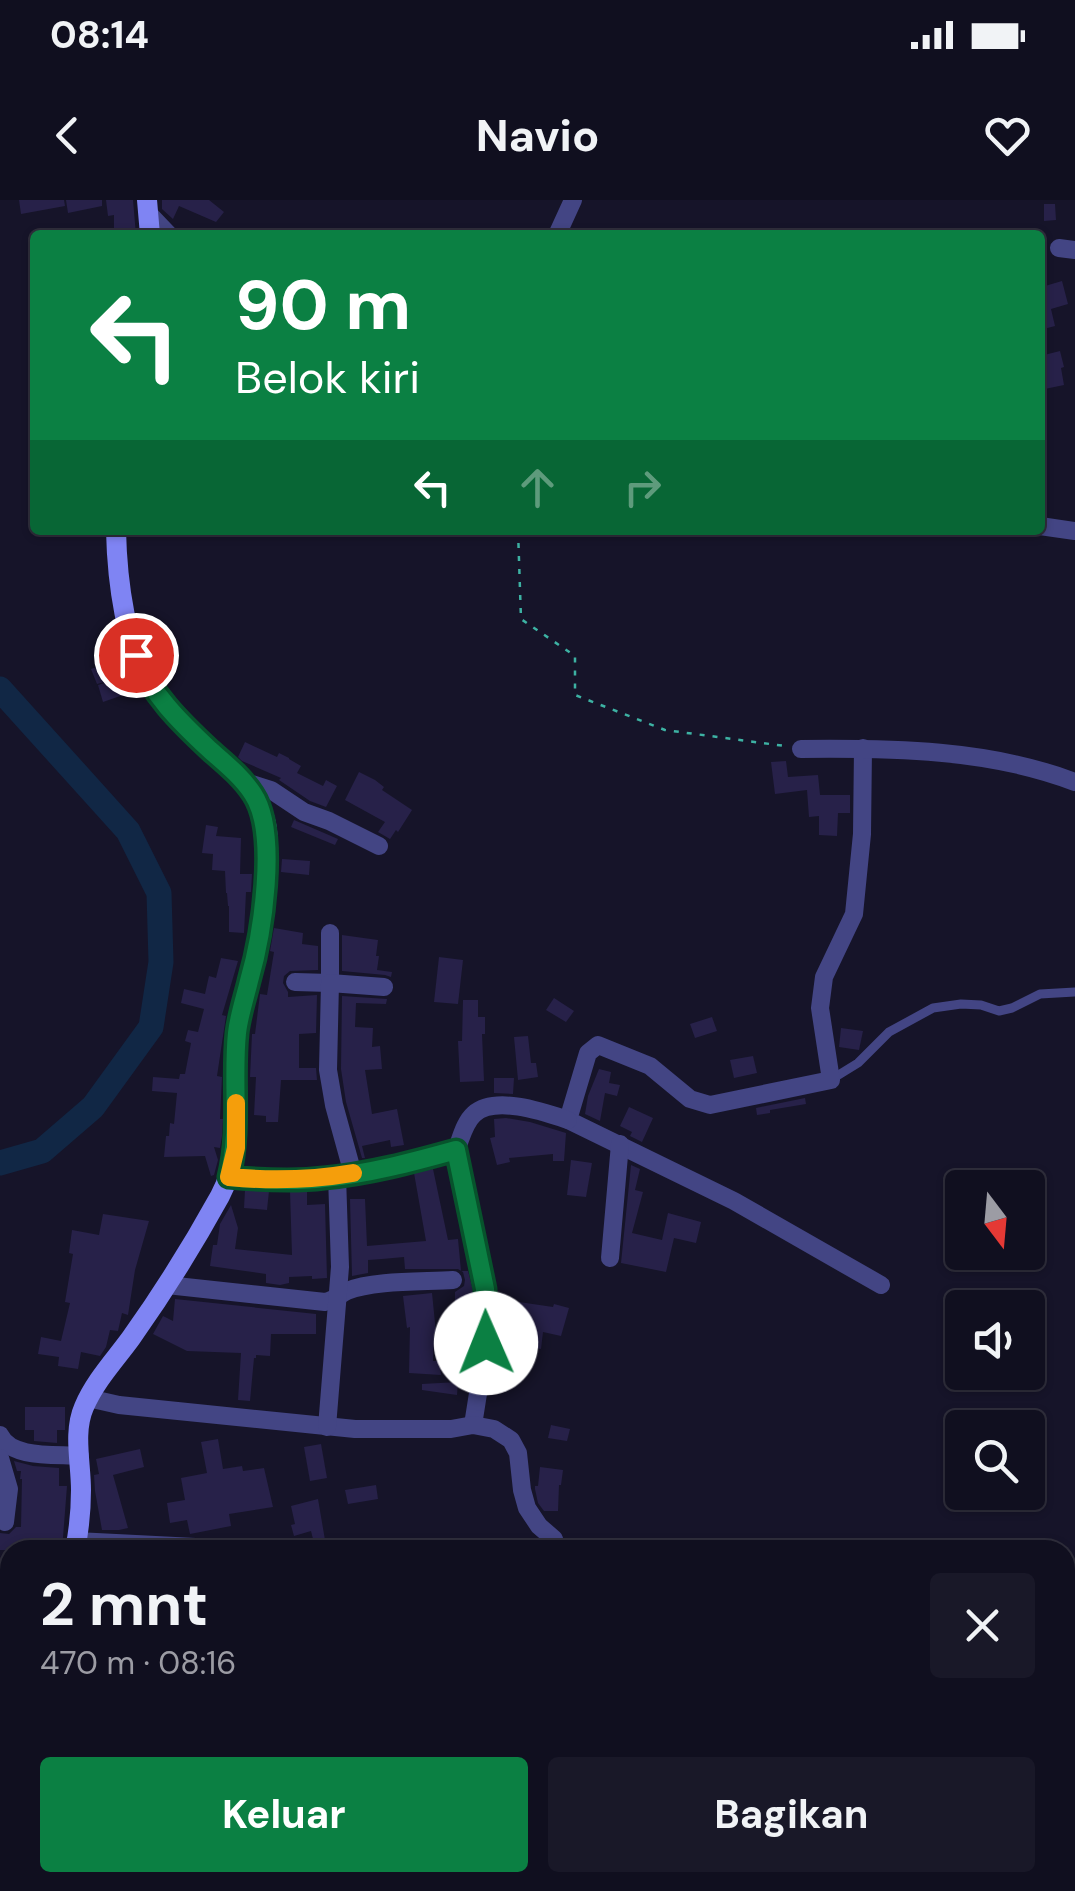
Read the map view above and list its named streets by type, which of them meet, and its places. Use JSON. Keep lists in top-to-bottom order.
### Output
{
  "north": "bottom",
  "page": {
    "status": "08:14",
    "header": "Navio",
    "turn": ["90 m", "Belok kiri"],
    "heading": ["2 mnt", "470 m · 08:16"],
    "buttons": ["Keluar", "Bagikan"]
  }
}
